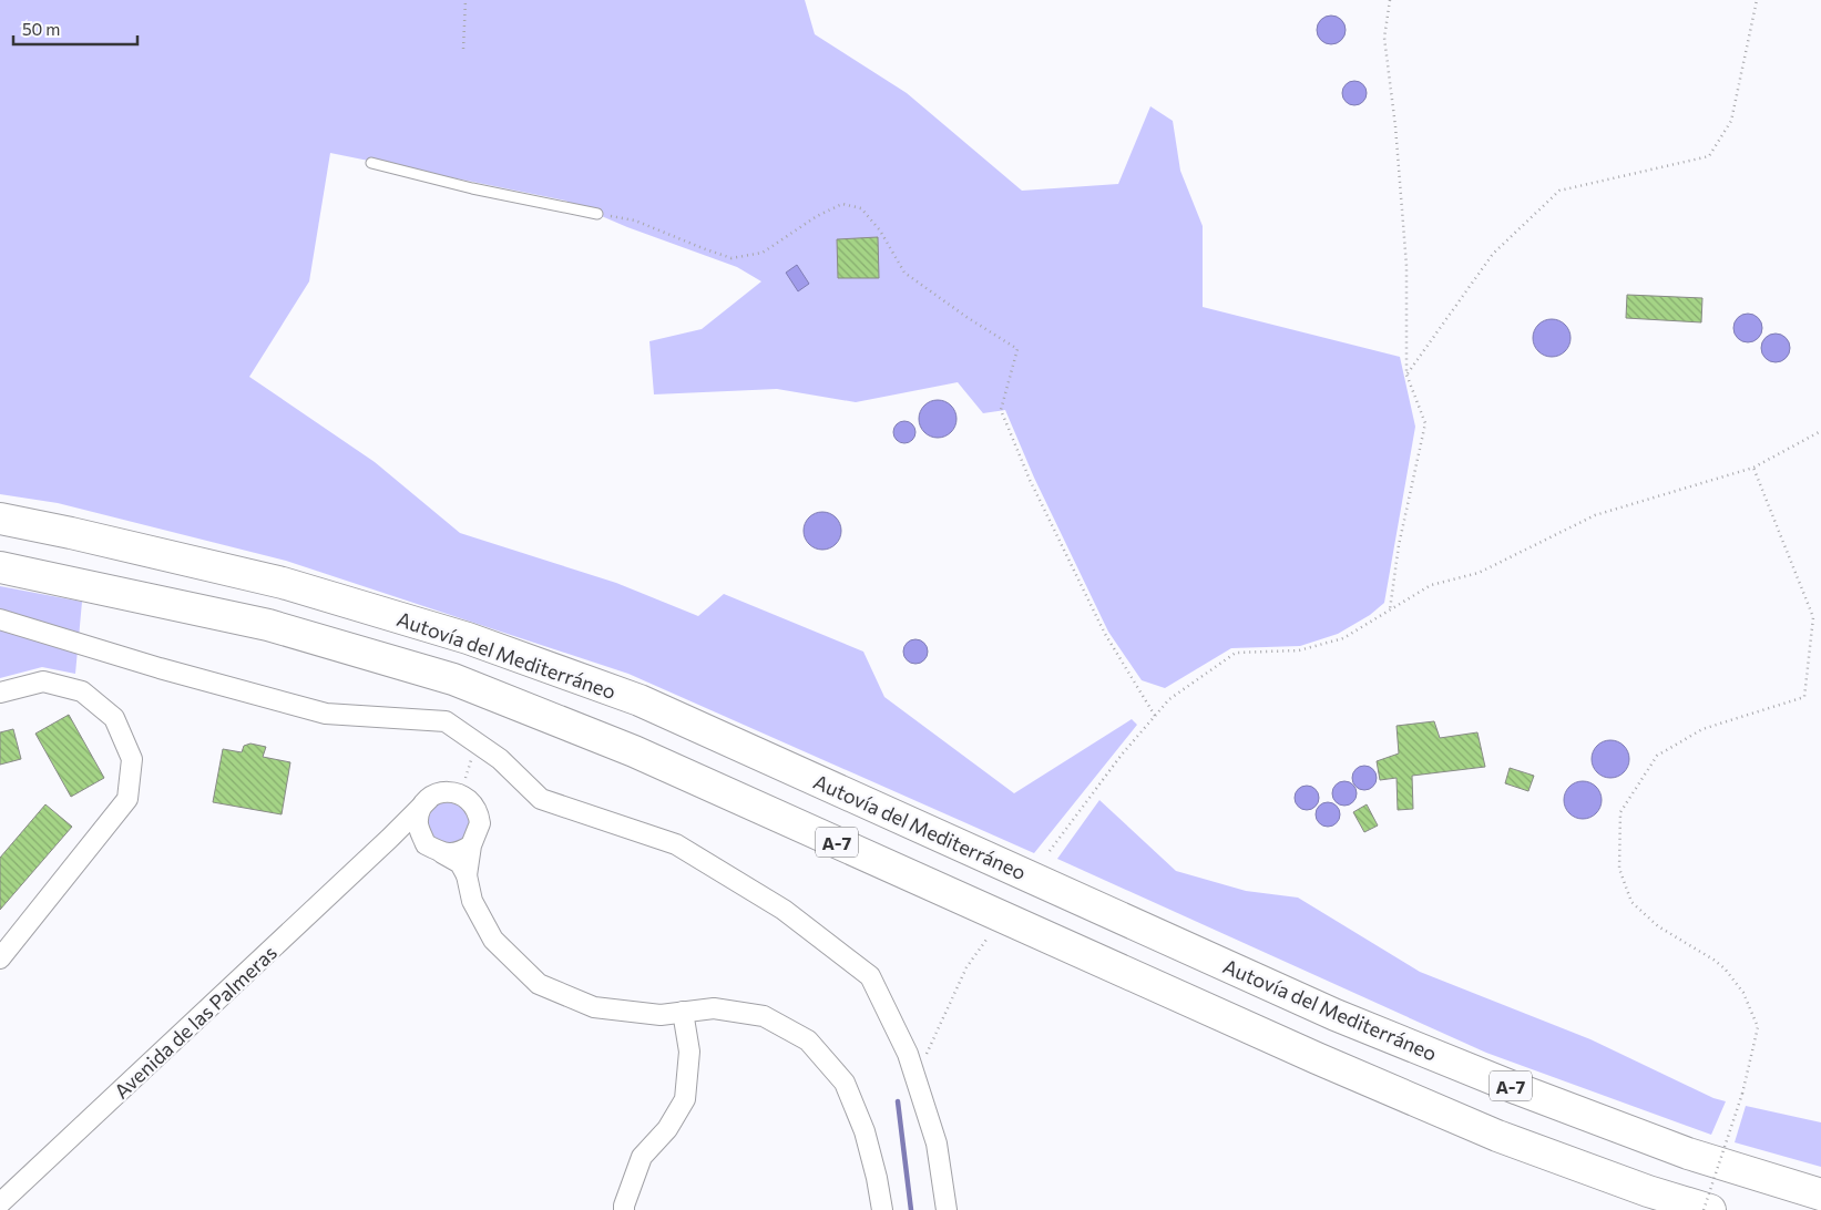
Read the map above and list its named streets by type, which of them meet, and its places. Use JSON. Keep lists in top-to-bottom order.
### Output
{
  "streets": {
    "highway": ["Autovía del Mediterráneo", "A-7"],
    "street": ["Avenida de las Palmeras"]
  },
  "scale_bar": "50 m"
}
